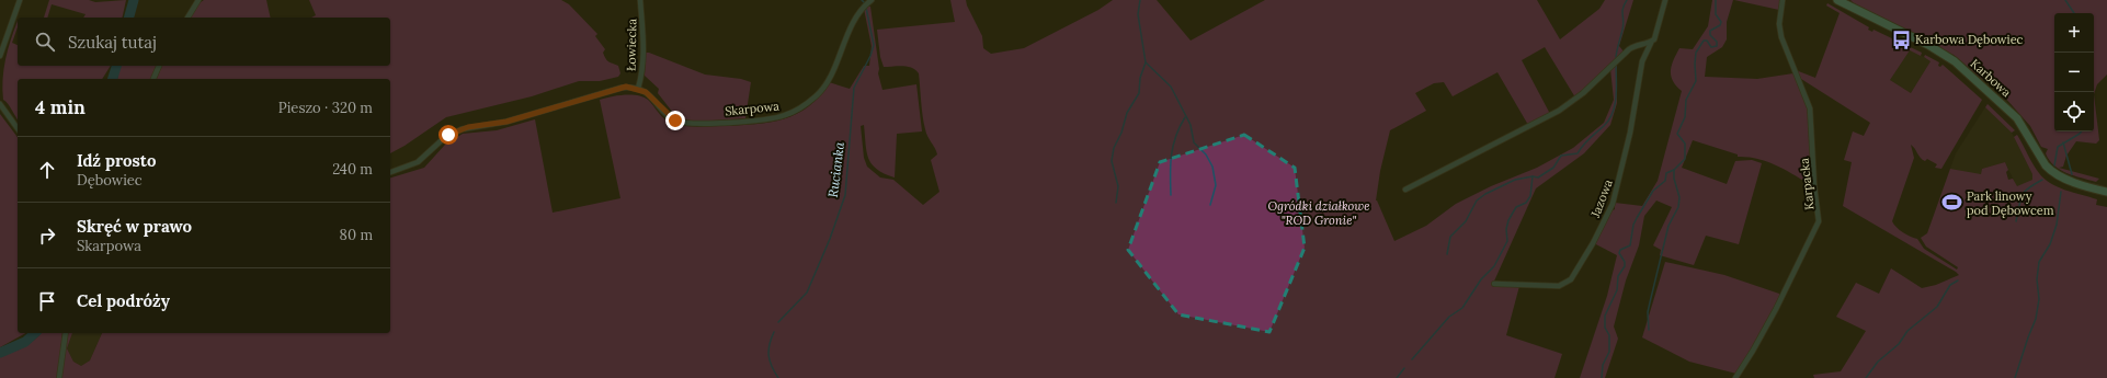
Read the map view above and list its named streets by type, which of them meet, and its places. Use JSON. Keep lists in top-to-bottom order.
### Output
{
  "streets": {
    "street": [
      "Łowiecka",
      "Karbowa",
      "Skarpowa",
      "Karpacka",
      "Jazowa"
    ]
  },
  "crossings": [
    ["Łowiecka", "Skarpowa"]
  ],
  "water": ["Rucianka"],
  "parks": ["Ogródki działkowe \"ROD Gronie\""],
  "places": {
    "bus stop": ["Karbowa Dębowiec"],
    "sports": ["Park linowy pod Dębowcem"]
  },
  "page": {
    "map_buttons": ["+", "−"],
    "search": "Szukaj tutaj",
    "heading": ["4 min", "Pieszo · 320 m"],
    "list": [
      ["Idź prosto", "Dębowiec", "240 m"],
      ["Skręć w prawo", "Skarpowa", "80 m"],
      "Cel podróży"
    ]
  }
}
